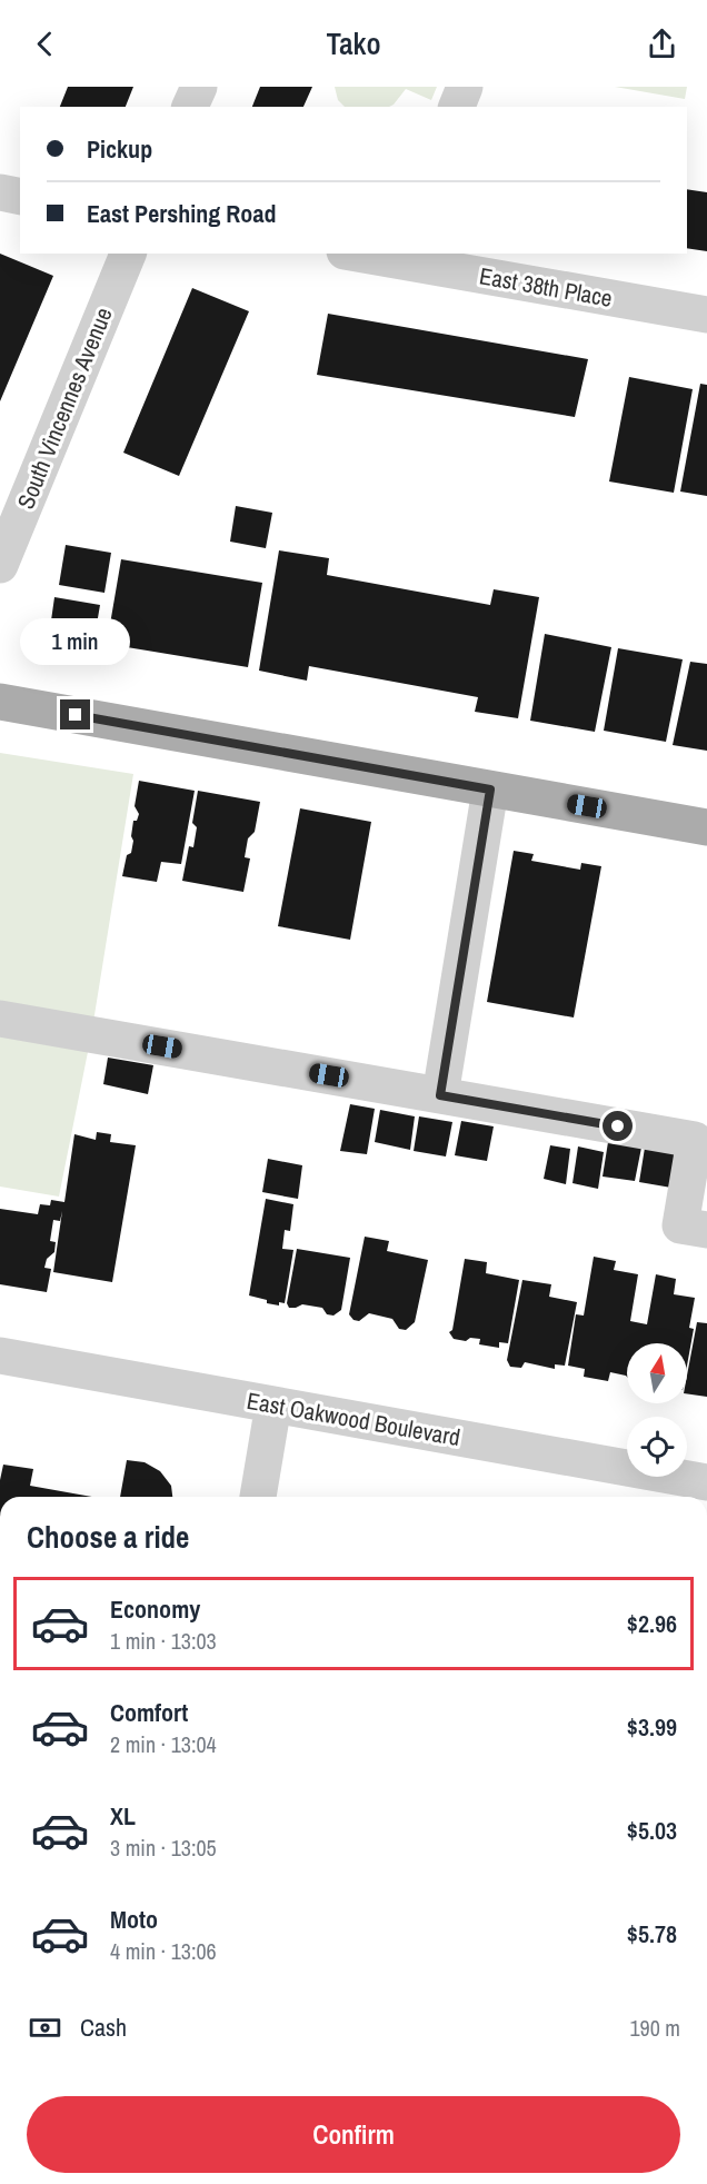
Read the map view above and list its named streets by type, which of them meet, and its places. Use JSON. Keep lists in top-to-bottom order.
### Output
{
  "streets": {
    "street": ["East 38th Place", "South Vincennes Avenue", "East Oakwood Boulevard"]
  },
  "north": "top",
  "page": {
    "header": "Tako",
    "banner": ["Pickup", "East Pershing Road"],
    "bubble": "1 min",
    "heading": "Choose a ride",
    "list": [
      {
        "name": "Economy",
        "note": "1 min · 13:03",
        "value": "$2.96"
      },
      {
        "name": "Comfort",
        "note": "2 min · 13:04",
        "value": "$3.99"
      },
      {
        "name": "XL",
        "note": "3 min · 13:05",
        "value": "$5.03"
      },
      {
        "name": "Moto",
        "note": "4 min · 13:06",
        "value": "$5.78"
      }
    ],
    "pay": ["Cash", "190 m"],
    "buttons": "Confirm"
  }
}
